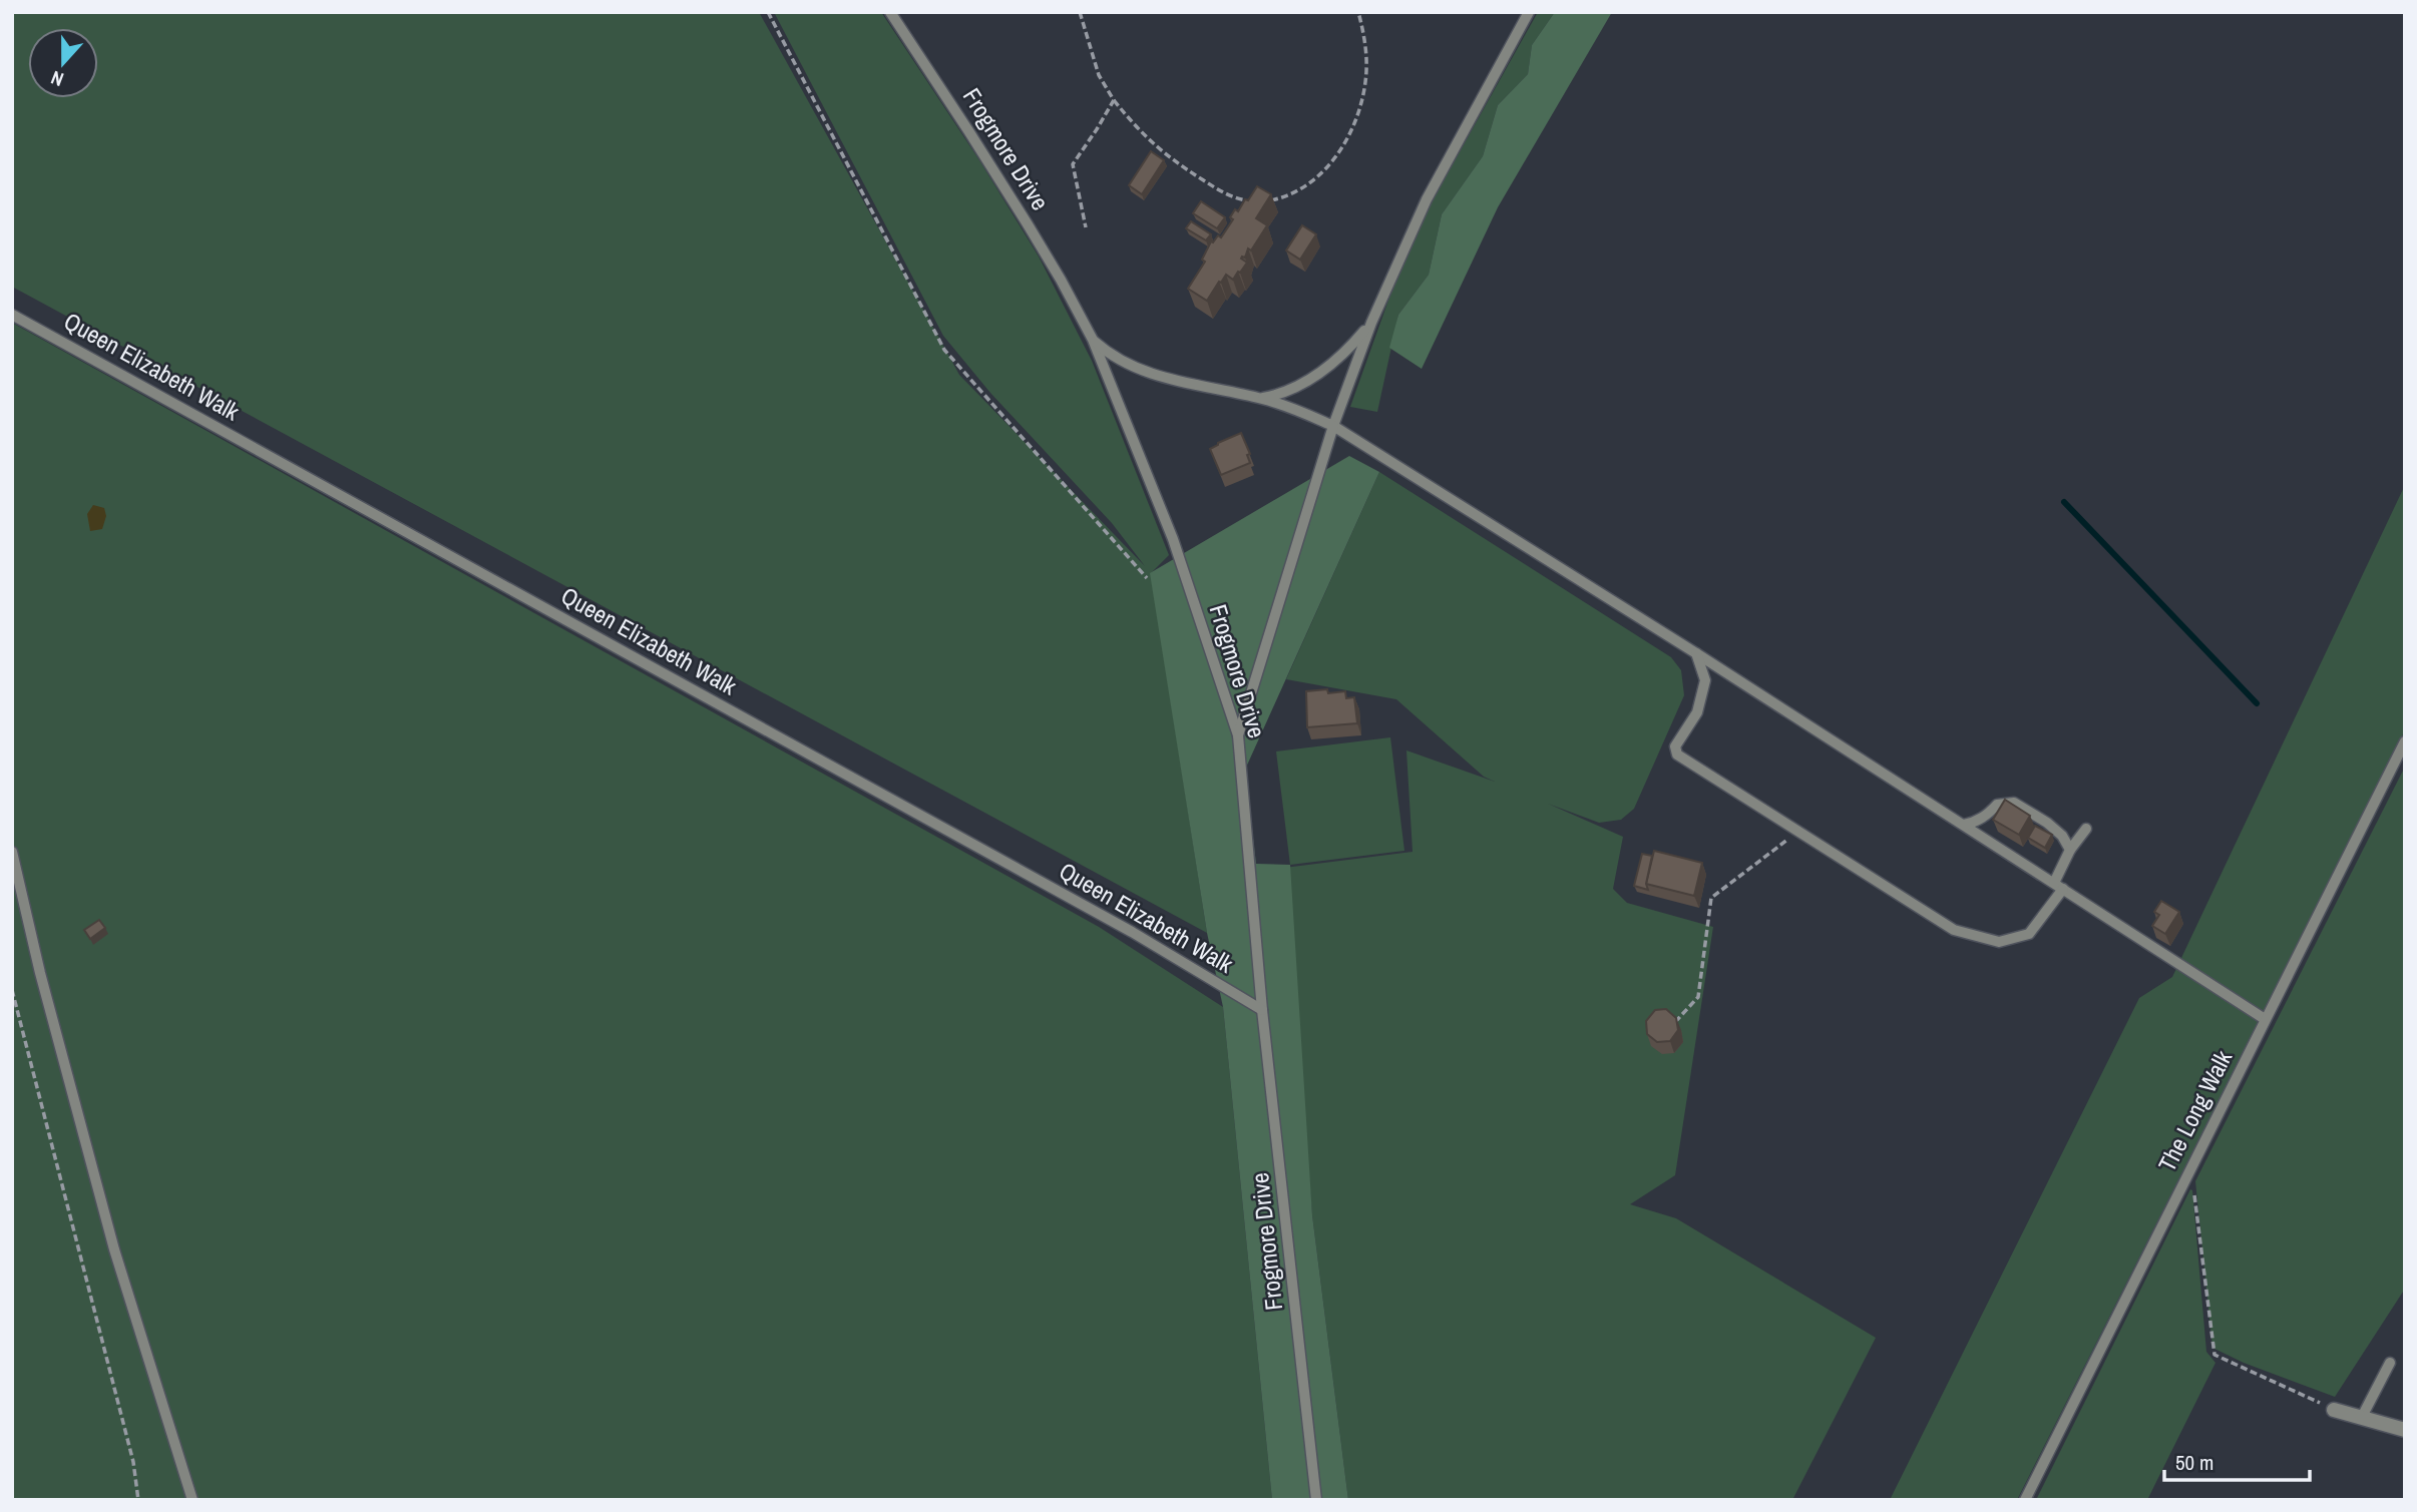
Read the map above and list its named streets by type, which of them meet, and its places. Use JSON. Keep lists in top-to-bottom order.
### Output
{
  "streets": {
    "lane": ["Frogmore Drive", "Queen Elizabeth Walk", "The Long Walk"]
  },
  "crossings": [
    ["Frogmore Drive", "Queen Elizabeth Walk"]
  ],
  "scale_bar": "50 m",
  "north": "bottom"
}
